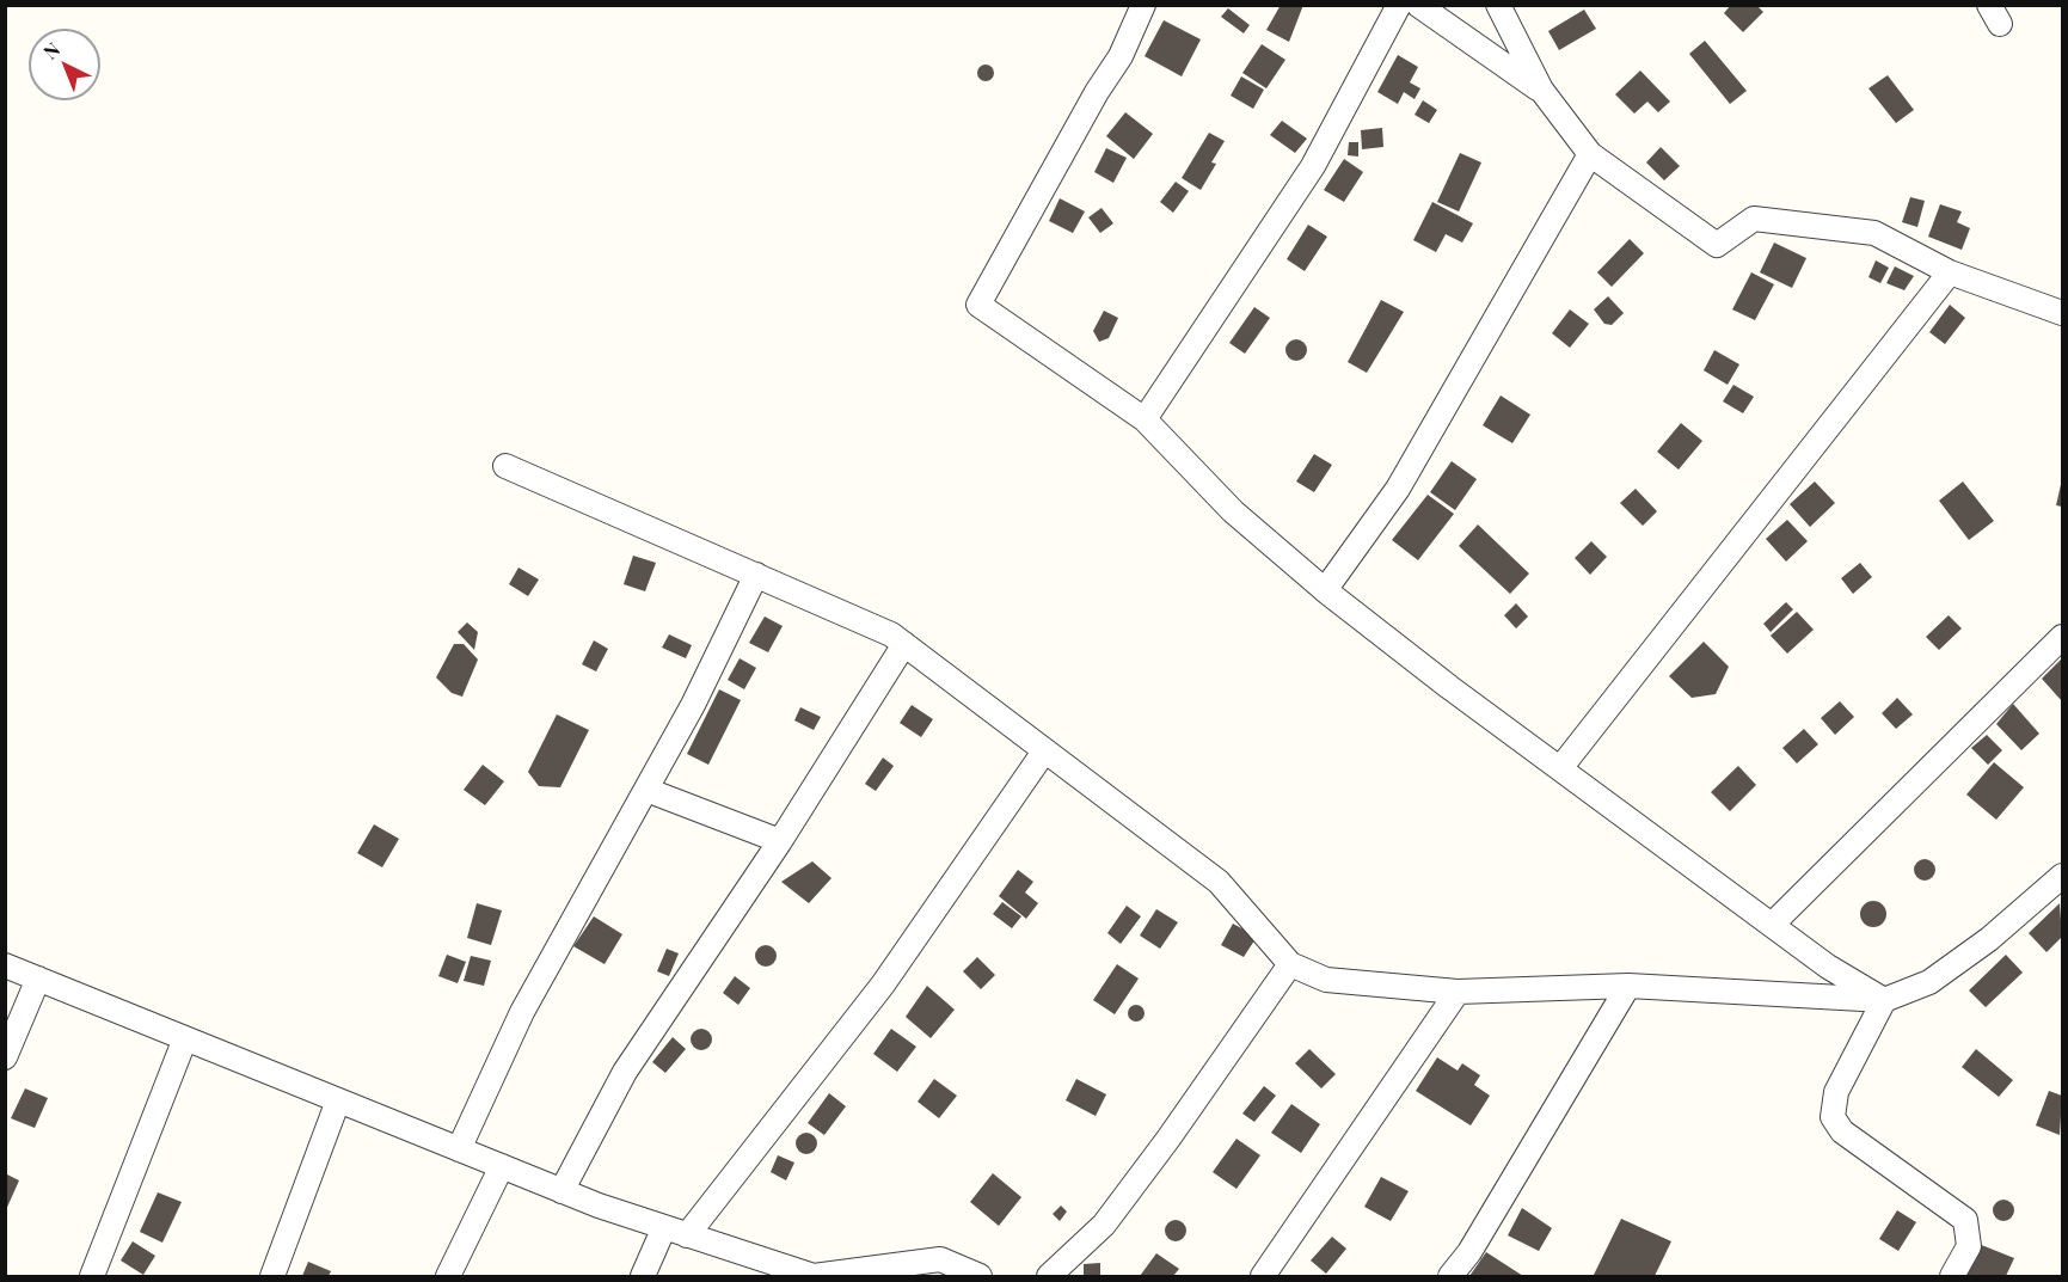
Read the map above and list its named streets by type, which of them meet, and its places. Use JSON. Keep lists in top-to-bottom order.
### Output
{
  "north": "top left"
}
